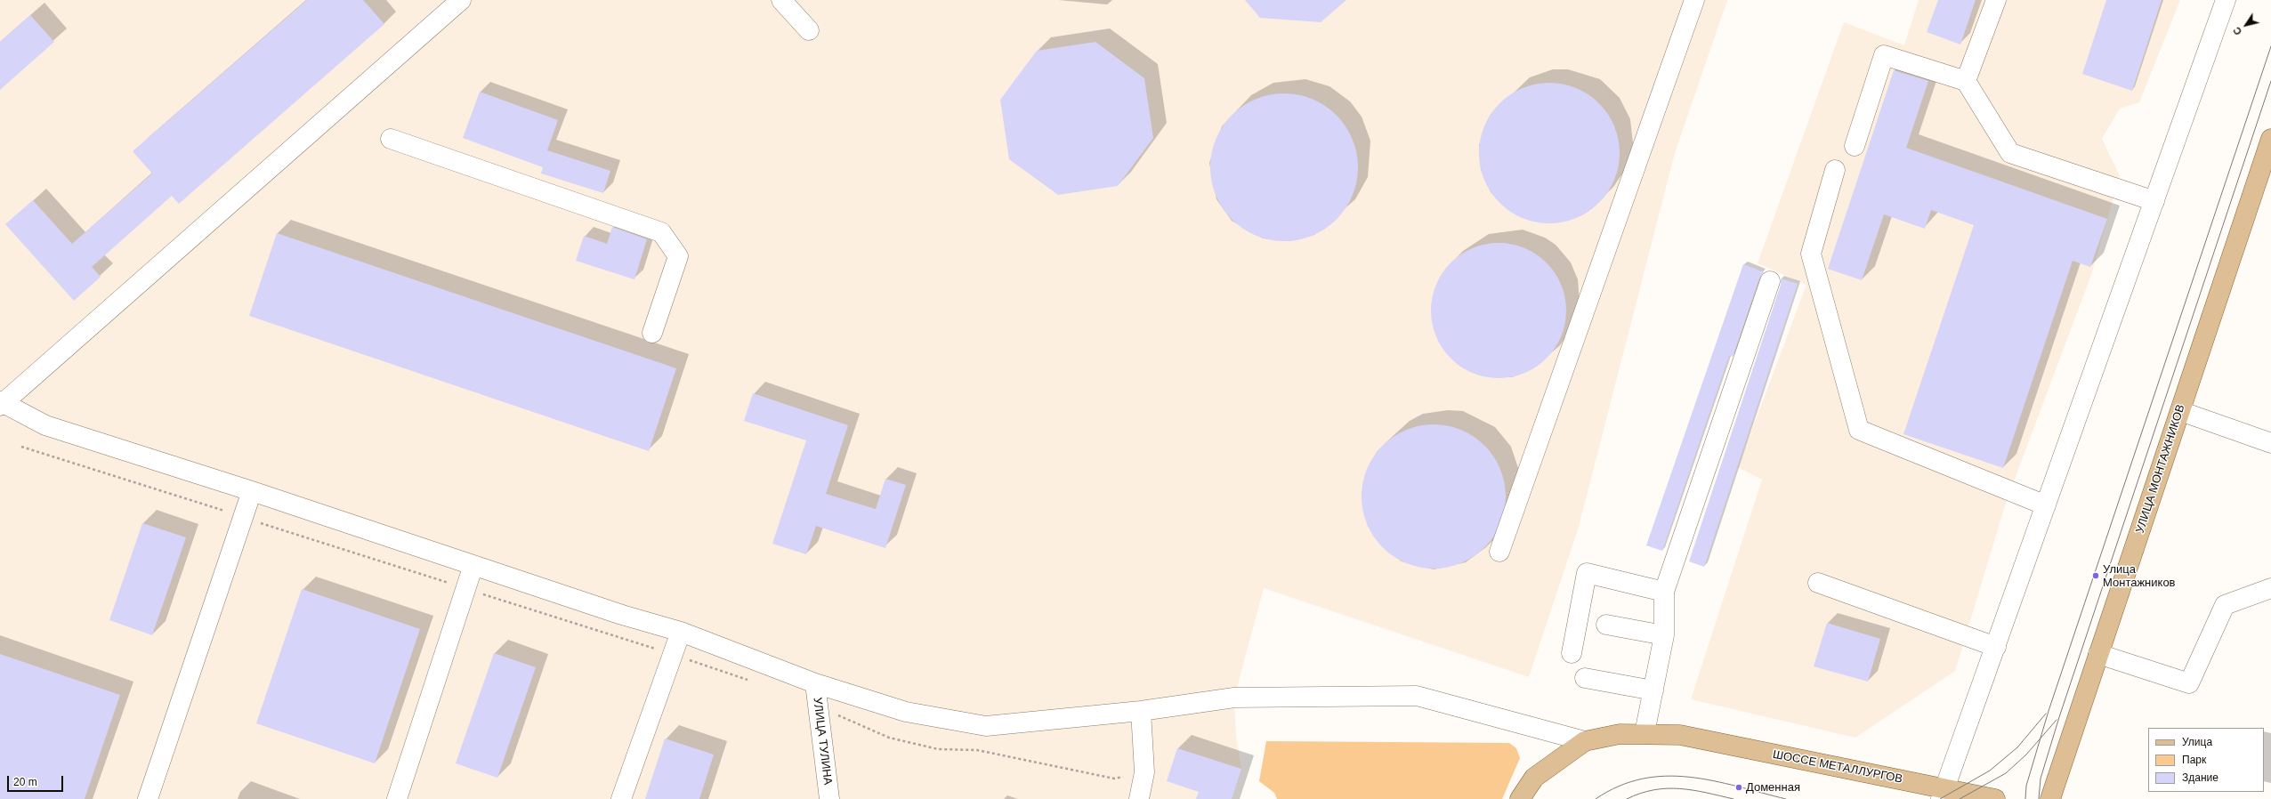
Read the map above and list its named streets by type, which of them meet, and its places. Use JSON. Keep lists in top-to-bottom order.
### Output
{
  "streets": {
    "main road": ["УЛИЦА МОНТАЖНИКОВ", "ШОССЕ МЕТАЛЛУРГОВ"],
    "street": ["УЛИЦА ТУЛИНА"]
  },
  "places": ["Улица Монтажников", "Доменная"],
  "legend": ["Улица", "Парк", "Здание"],
  "scale_bar": "20 m",
  "north": "bottom left"
}
